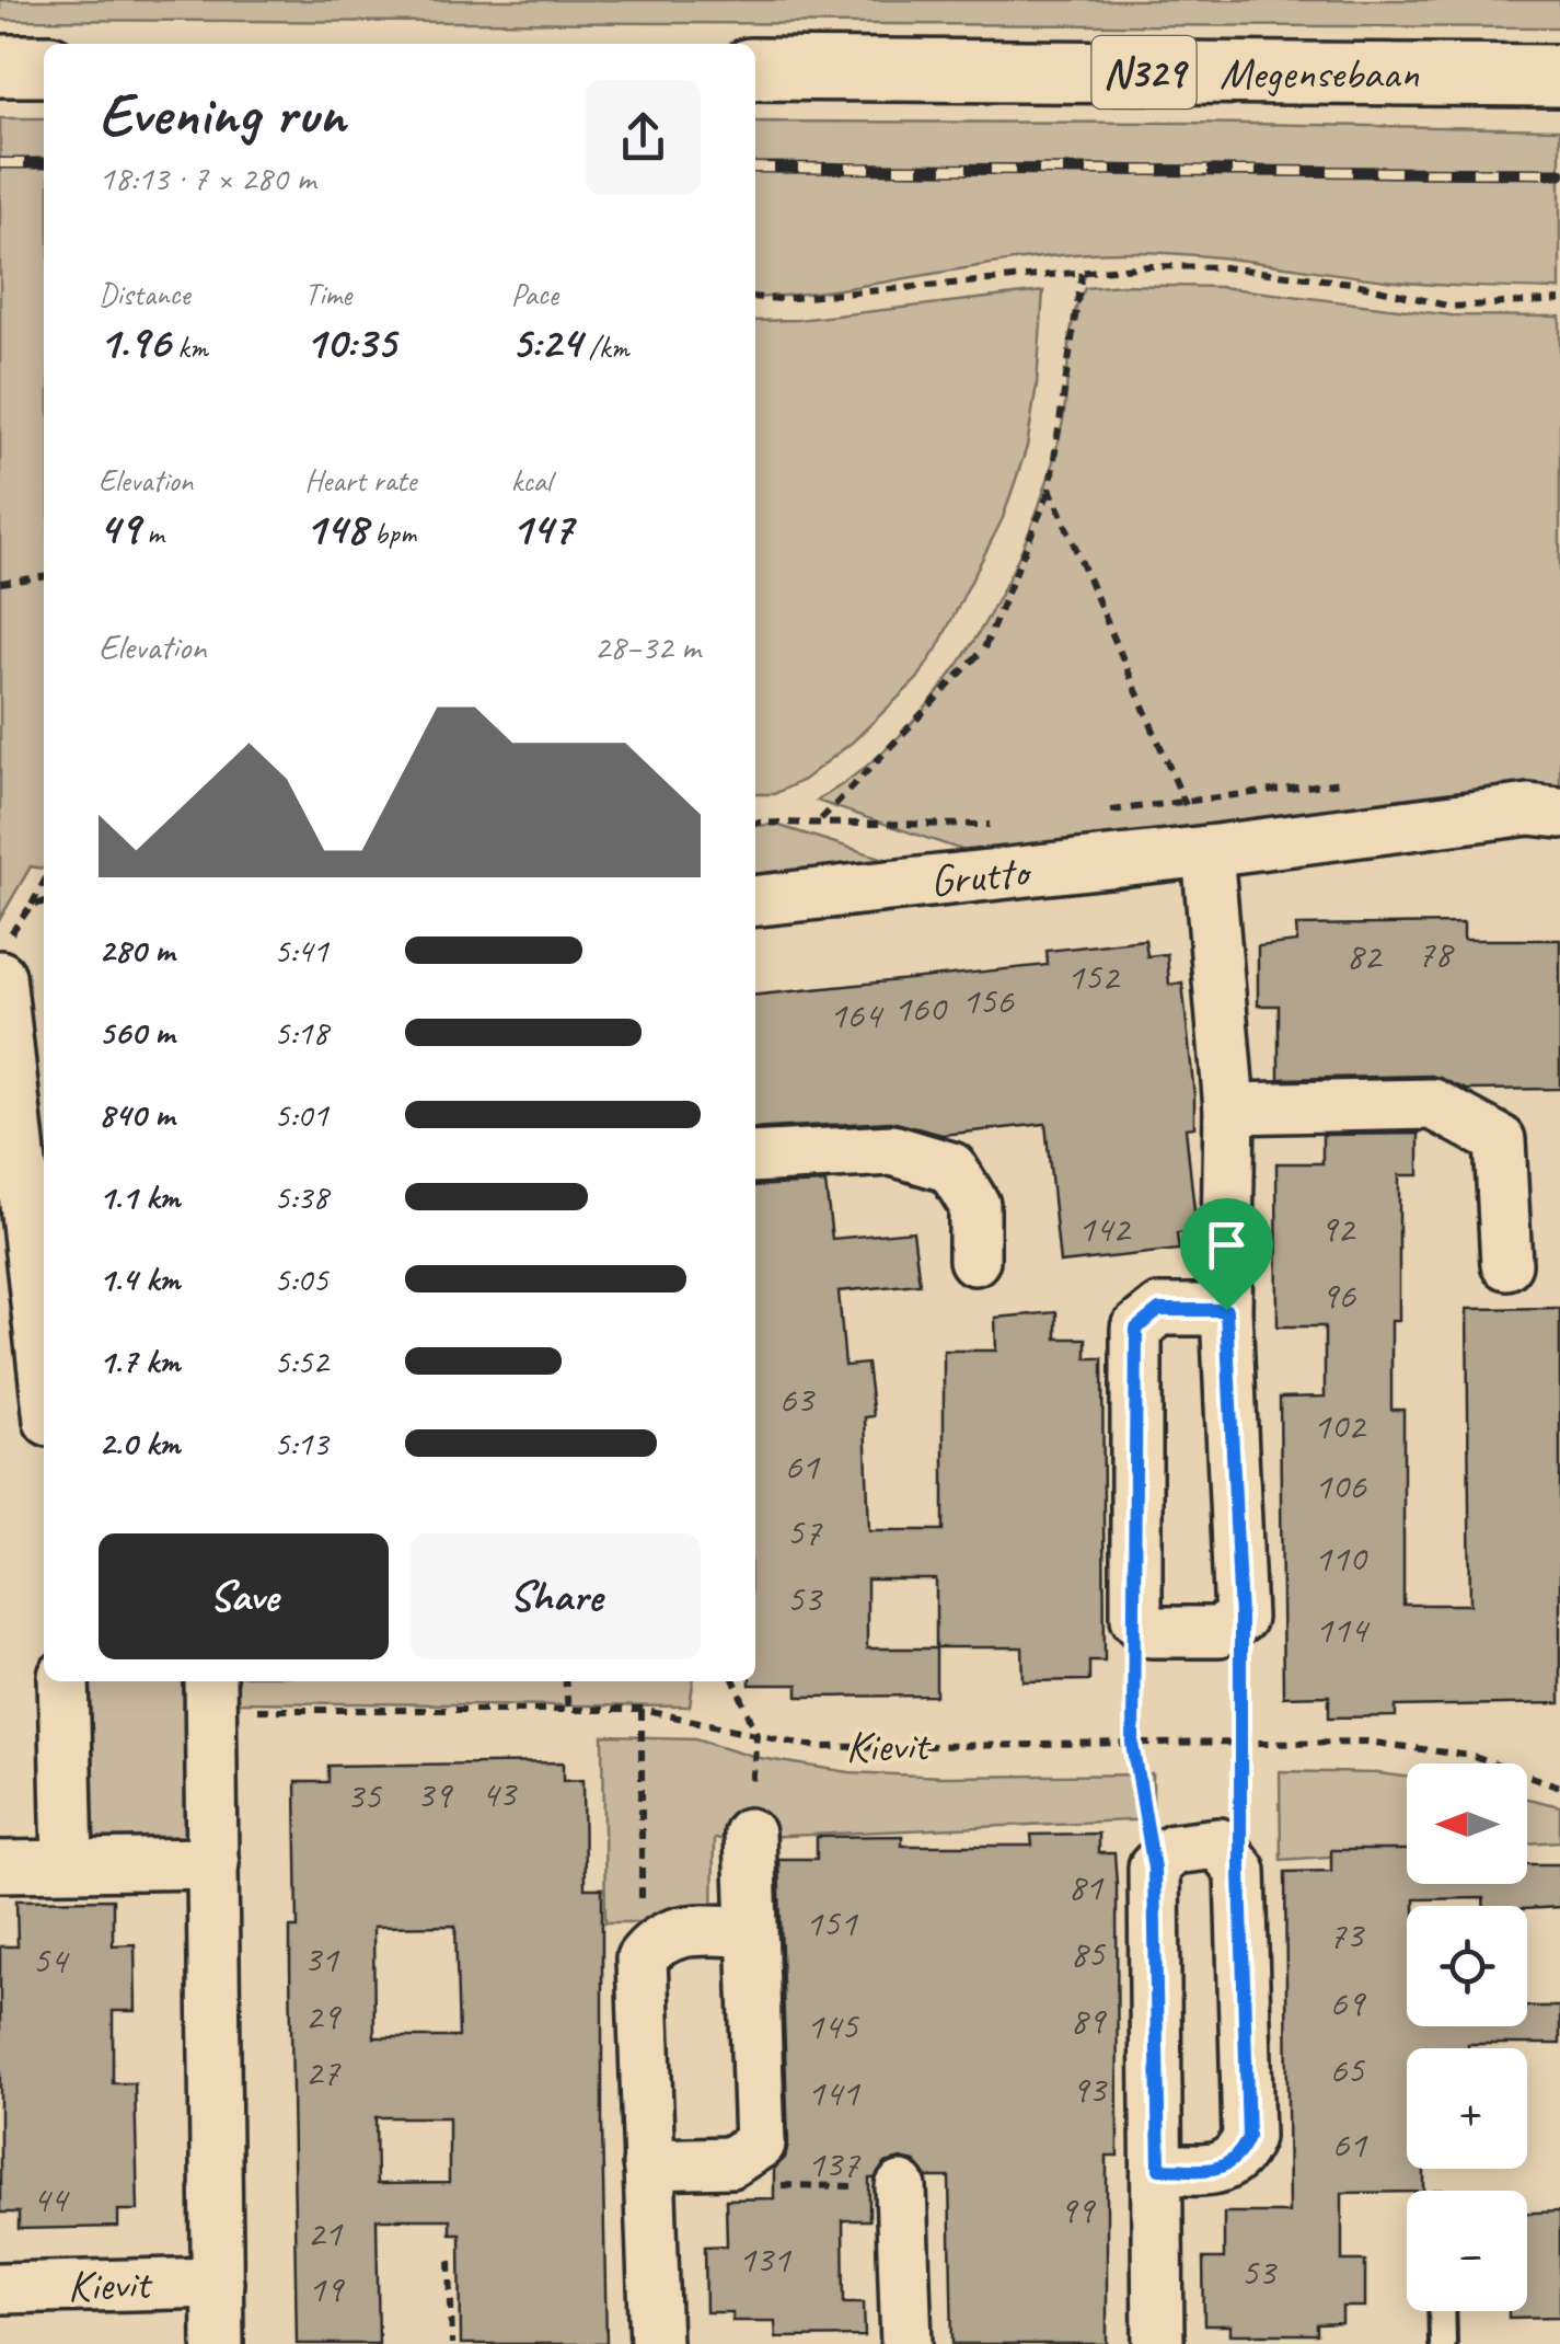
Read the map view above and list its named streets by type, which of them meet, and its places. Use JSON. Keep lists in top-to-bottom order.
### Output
{
  "streets": {
    "main road": ["N329", "Megensebaan"],
    "street": ["Grutto", "Kievit"]
  },
  "house_numbers": [
    "78",
    "82",
    "152",
    "156",
    "160",
    "164",
    "142",
    "92",
    "96",
    "63",
    "102",
    "61",
    "106",
    "57",
    "110",
    "53",
    "114",
    "43",
    "39",
    "35",
    "81",
    "151",
    "73",
    "85",
    "31",
    "54",
    "69",
    "29",
    "89",
    "145",
    "65",
    "27",
    "93",
    "141",
    "61",
    "137",
    "44",
    "99",
    "21",
    "131",
    "53",
    "19"
  ],
  "north": "left",
  "page": {
    "heading": ["Evening run", "18:13 · 7 × 280 m"],
    "stats": [
      ["Distance", "1.96 km"],
      ["Time", "10:35"],
      ["Pace", "5:24 /km"],
      ["Elevation", "49 m"],
      ["Heart rate", "148 bpm"],
      ["kcal", "147"]
    ],
    "chart": ["Elevation", "28–32 m"],
    "list": [
      {
        "name": "280 m",
        "note": "5:41"
      },
      {
        "name": "560 m",
        "note": "5:18"
      },
      {
        "name": "840 m",
        "note": "5:01"
      },
      {
        "name": "1.1 km",
        "note": "5:38"
      },
      {
        "name": "1.4 km",
        "note": "5:05"
      },
      {
        "name": "1.7 km",
        "note": "5:52"
      },
      {
        "name": "2.0 km",
        "note": "5:13"
      }
    ],
    "buttons": ["Save", "Share"],
    "map_buttons": ["+", "−"]
  }
}
